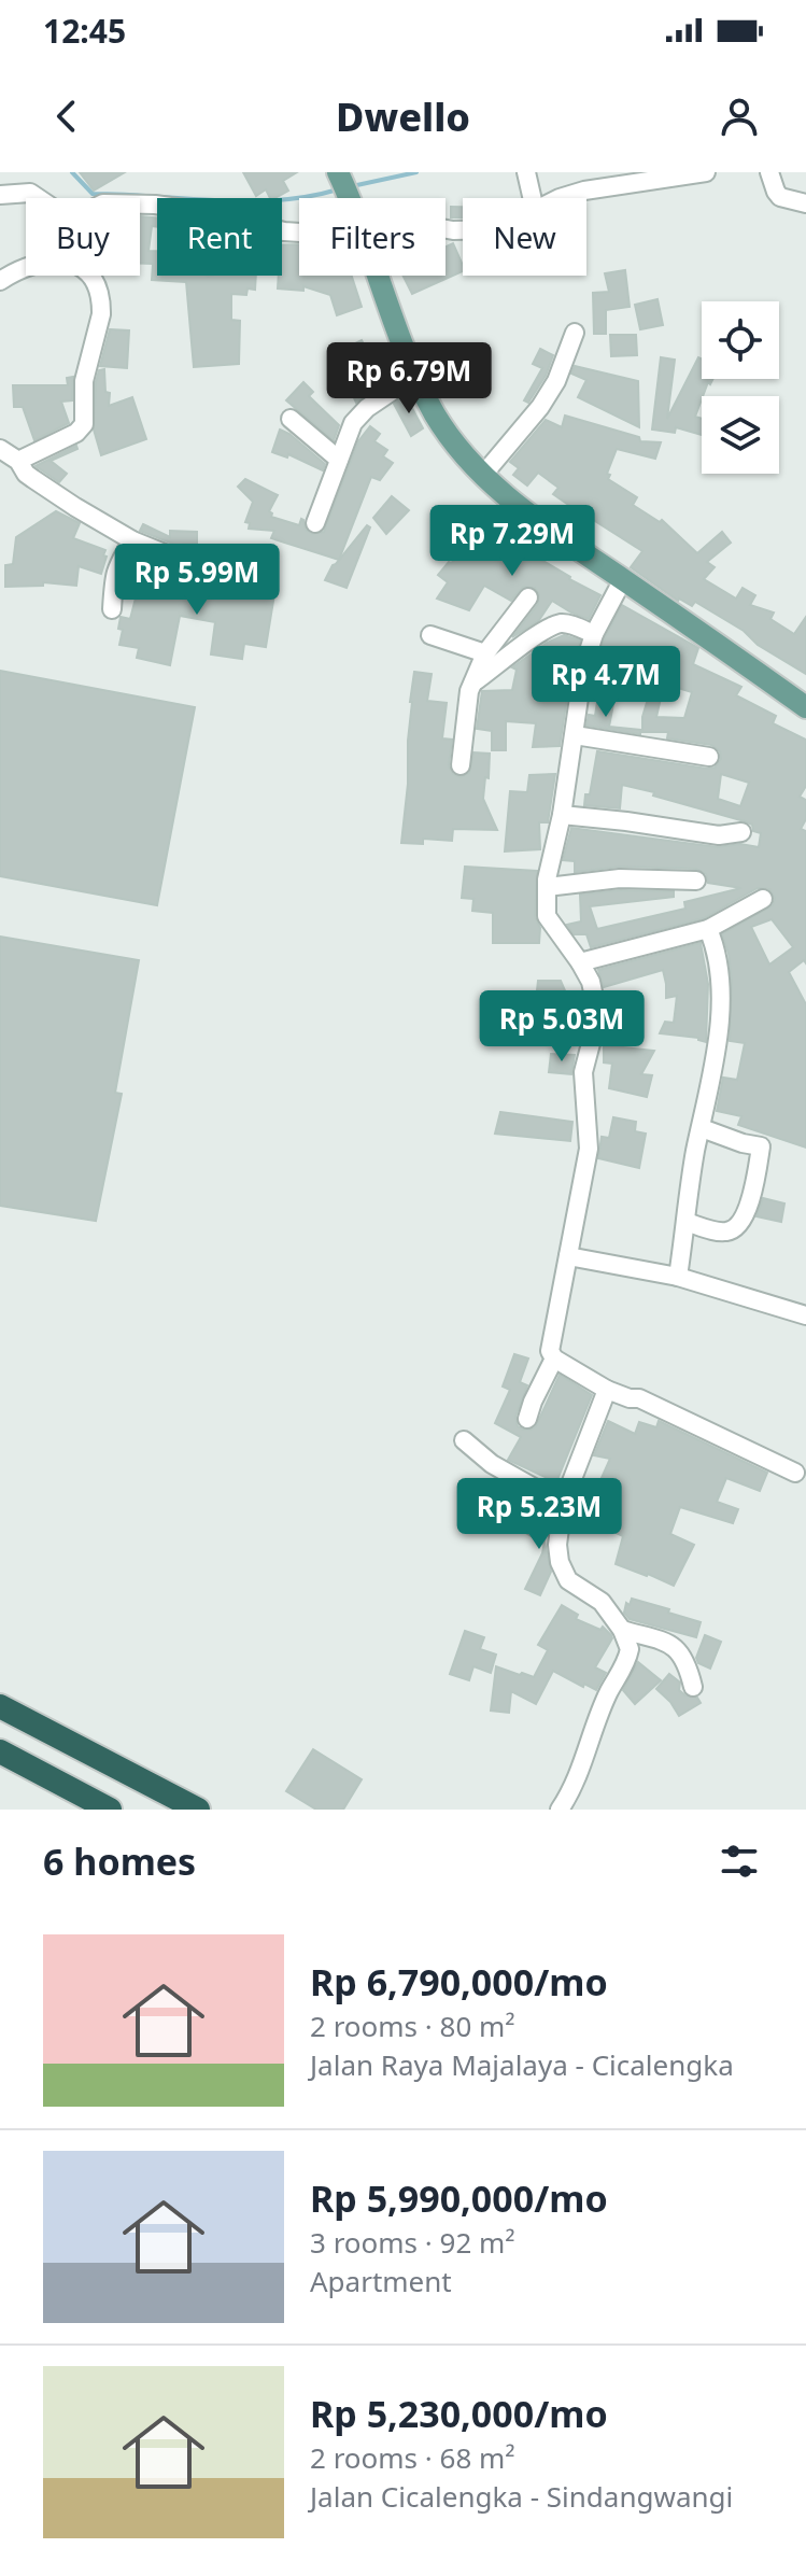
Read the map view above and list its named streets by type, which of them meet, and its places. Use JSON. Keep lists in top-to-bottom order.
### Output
{
  "page": {
    "status": "12:45",
    "header": "Dwello",
    "chip": [
      "Buy",
      "Rent",
      "Filters",
      "New"
    ],
    "price": [
      "Rp 6.79M",
      "Rp 7.29M",
      "Rp 5.99M",
      "Rp 4.7M",
      "Rp 5.03M",
      "Rp 5.23M"
    ],
    "heading": "6 homes",
    "list": [
      {
        "name": "Rp 6,790,000/mo",
        "note": "2 rooms · 80 m² · Jalan Raya Majalaya - Cicalengka"
      },
      {
        "name": "Rp 5,990,000/mo",
        "note": "3 rooms · 92 m² · Apartment"
      },
      {
        "name": "Rp 5,230,000/mo",
        "note": "2 rooms · 68 m² · Jalan Cicalengka - Sindangwangi"
      }
    ]
  }
}
